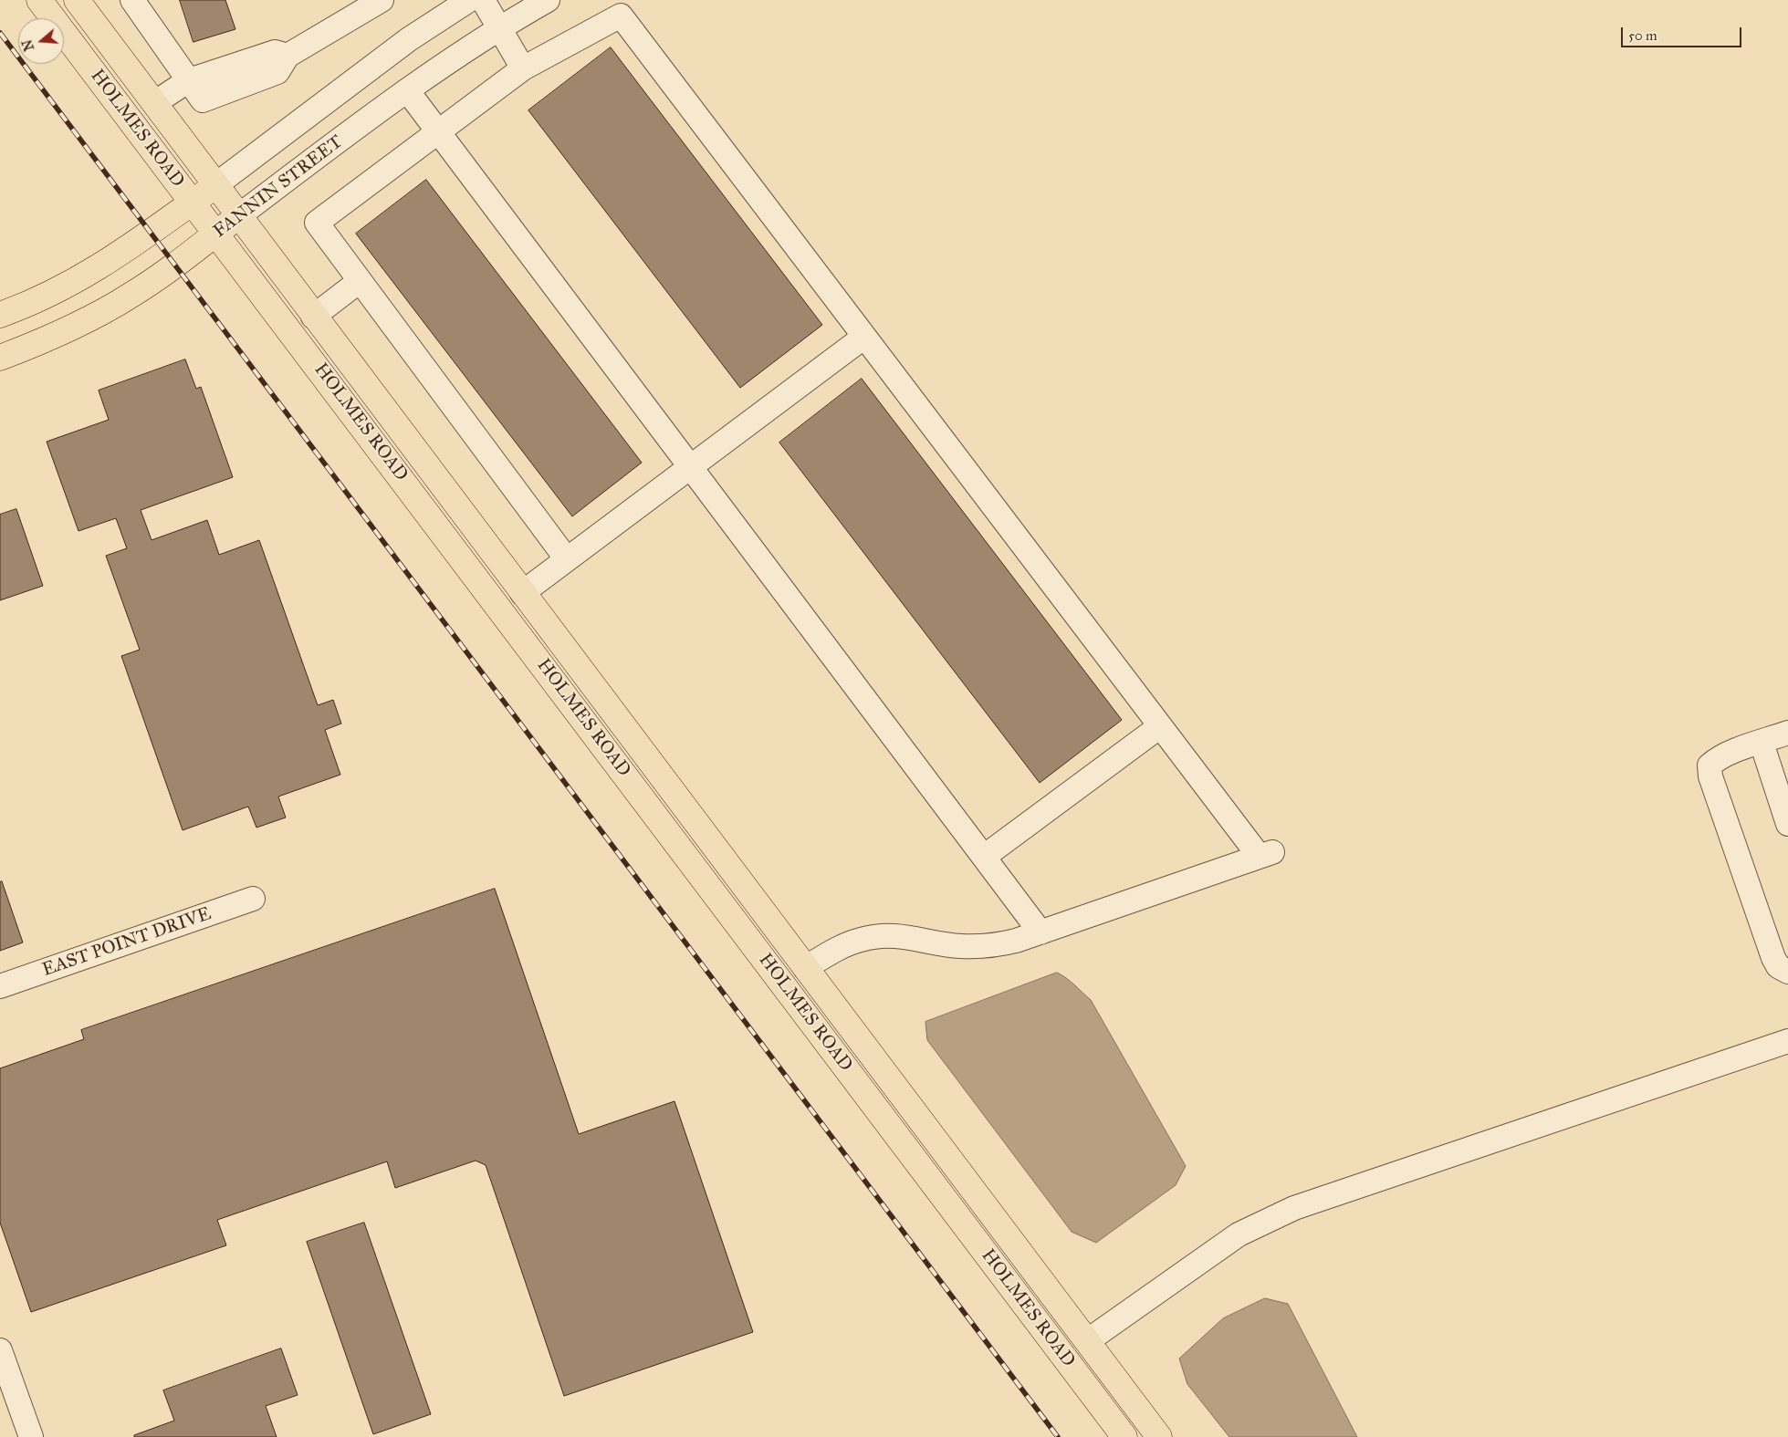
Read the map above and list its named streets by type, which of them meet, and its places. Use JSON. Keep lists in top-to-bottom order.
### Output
{
  "streets": {
    "main road": ["HOLMES ROAD", "FANNIN STREET"],
    "street": ["EAST POINT DRIVE"]
  },
  "crossings": [
    ["HOLMES ROAD", "FANNIN STREET"]
  ],
  "scale_bar": "50 m",
  "north": "left"
}
